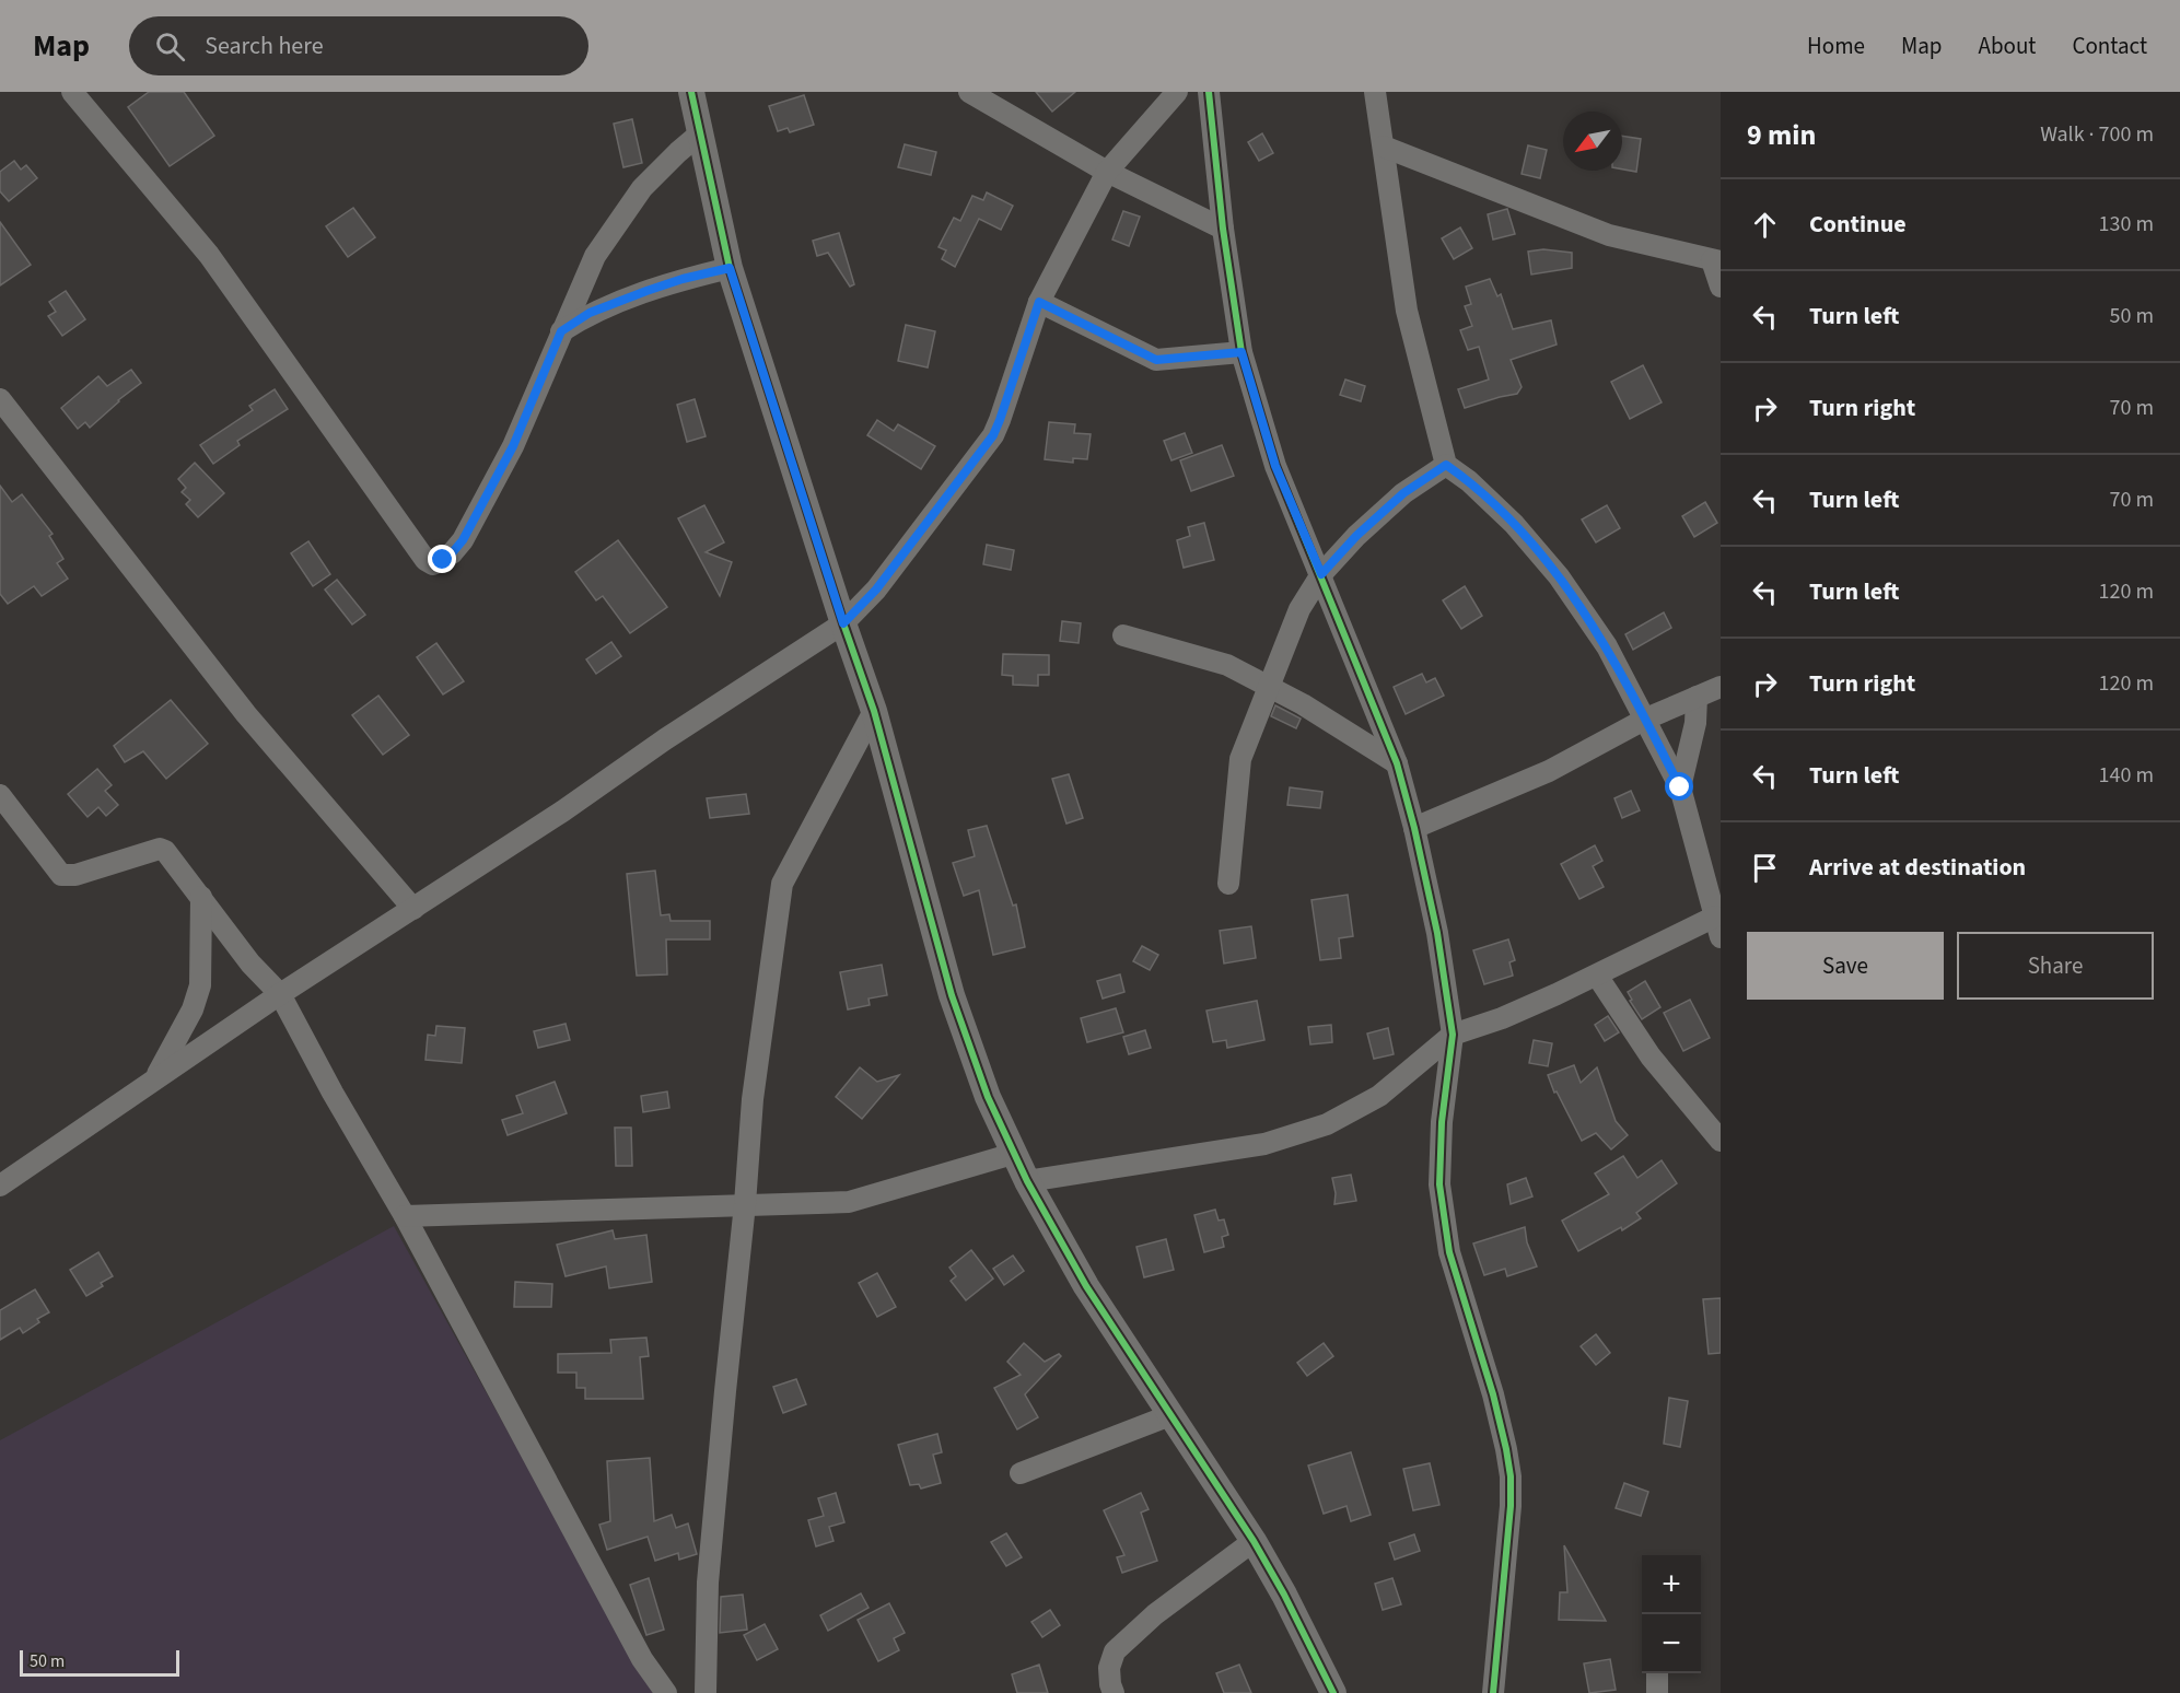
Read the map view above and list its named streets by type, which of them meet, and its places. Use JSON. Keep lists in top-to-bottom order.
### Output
{
  "scale_bar": "50 m",
  "north": "bottom left",
  "page": {
    "header": "Map",
    "search": "Search here",
    "nav": [
      "Home",
      "Map",
      "About",
      "Contact"
    ],
    "heading": ["9 min", "Walk · 700 m"],
    "list": [
      ["Continue", "130 m"],
      ["Turn left", "50 m"],
      ["Turn right", "70 m"],
      ["Turn left", "70 m"],
      ["Turn left", "120 m"],
      ["Turn right", "120 m"],
      ["Turn left", "140 m"],
      "Arrive at destination"
    ],
    "buttons": ["Save", "Share"],
    "map_buttons": ["+", "−"],
    "scale": "50 m"
  }
}
